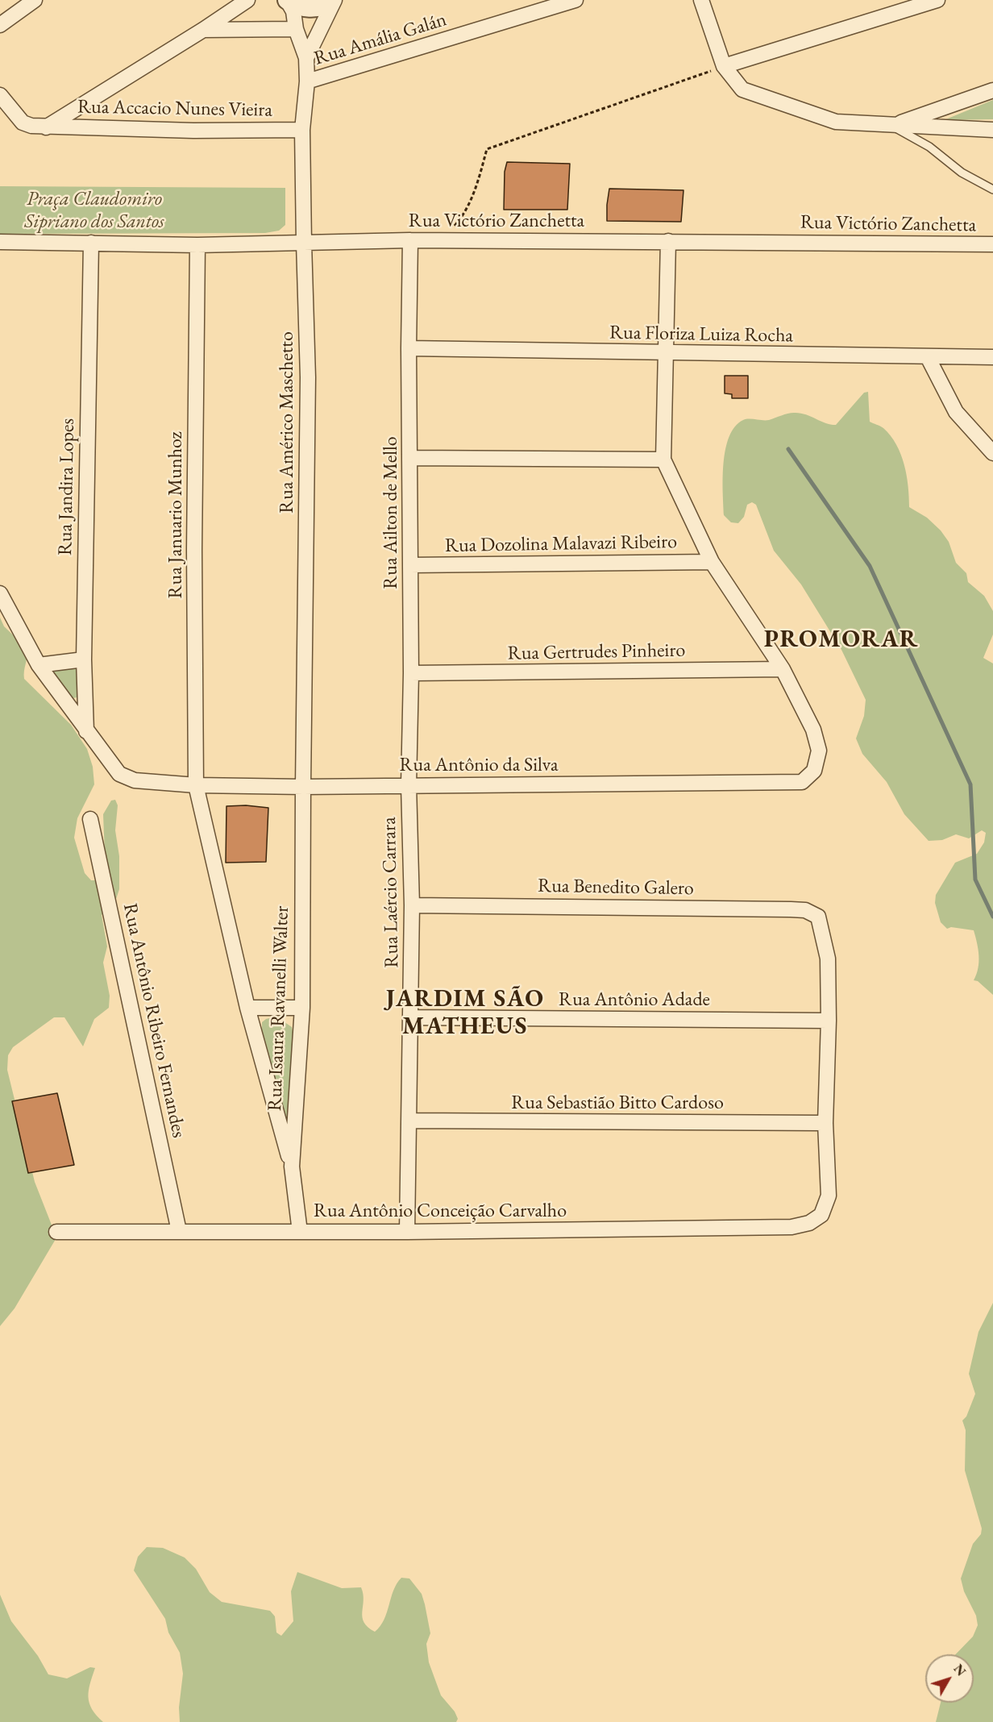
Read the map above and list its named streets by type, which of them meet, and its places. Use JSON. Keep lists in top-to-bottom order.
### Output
{
  "streets": {
    "street": [
      "Rua Amália Galán",
      "Rua Accacio Nunes Vieira",
      "Rua Victório Zanchetta",
      "Rua Floriza Luiza Rocha",
      "Rua Américo Maschetto",
      "Rua Jandira Lopes",
      "Rua Ailton de Mello",
      "Rua Januario Munhoz",
      "Rua Dozolina Malavazi Ribeiro",
      "Rua Gertrudes Pinheiro",
      "Rua Antônio da Silva",
      "Rua Benedito Galero",
      "Rua Laércio Carrara",
      "Rua Antônio Adade",
      "Rua Isaura Ravanelli Walter",
      "Rua Antônio Ribeiro Fernandes",
      "Rua Sebastião Bitto Cardoso",
      "Rua Antônio Conceição Carvalho"
    ]
  },
  "crossings": [
    ["Rua Amália Galán", "Rua Américo Maschetto"],
    ["Rua Accacio Nunes Vieira", "Rua Américo Maschetto"],
    ["Rua Victório Zanchetta", "Rua Américo Maschetto"],
    ["Rua Victório Zanchetta", "Rua Jandira Lopes"],
    ["Rua Victório Zanchetta", "Rua Ailton de Mello"],
    ["Rua Victório Zanchetta", "Rua Januario Munhoz"],
    ["Rua Floriza Luiza Rocha", "Rua Ailton de Mello"],
    ["Rua Américo Maschetto", "Rua Antônio da Silva"],
    ["Rua Américo Maschetto", "Rua Isaura Ravanelli Walter"],
    ["Rua Jandira Lopes", "Rua Antônio da Silva"],
    ["Rua Ailton de Mello", "Rua Dozolina Malavazi Ribeiro"],
    ["Rua Ailton de Mello", "Rua Gertrudes Pinheiro"],
    ["Rua Ailton de Mello", "Rua Antônio da Silva"],
    ["Rua Ailton de Mello", "Rua Laércio Carrara"],
    ["Rua Januario Munhoz", "Rua Antônio da Silva"],
    ["Rua Januario Munhoz", "Rua Isaura Ravanelli Walter"],
    ["Rua Gertrudes Pinheiro", "Rua Antônio da Silva"],
    ["Rua Antônio da Silva", "Rua Laércio Carrara"],
    ["Rua Antônio da Silva", "Rua Isaura Ravanelli Walter"],
    ["Rua Benedito Galero", "Rua Laércio Carrara"],
    ["Rua Benedito Galero", "Rua Antônio Adade"],
    ["Rua Laércio Carrara", "Rua Antônio Adade"],
    ["Rua Laércio Carrara", "Rua Sebastião Bitto Cardoso"],
    ["Rua Laércio Carrara", "Rua Antônio Conceição Carvalho"],
    ["Rua Isaura Ravanelli Walter", "Rua Antônio Conceição Carvalho"],
    ["Rua Antônio Ribeiro Fernandes", "Rua Antônio Conceição Carvalho"],
    ["Rua Sebastião Bitto Cardoso", "Rua Antônio Conceição Carvalho"]
  ],
  "districts": ["PROMORAR", "JARDIM SÃO MATHEUS"],
  "parks": ["Praça Claudomiro Sipriano dos Santos"],
  "north": "top right"
}
